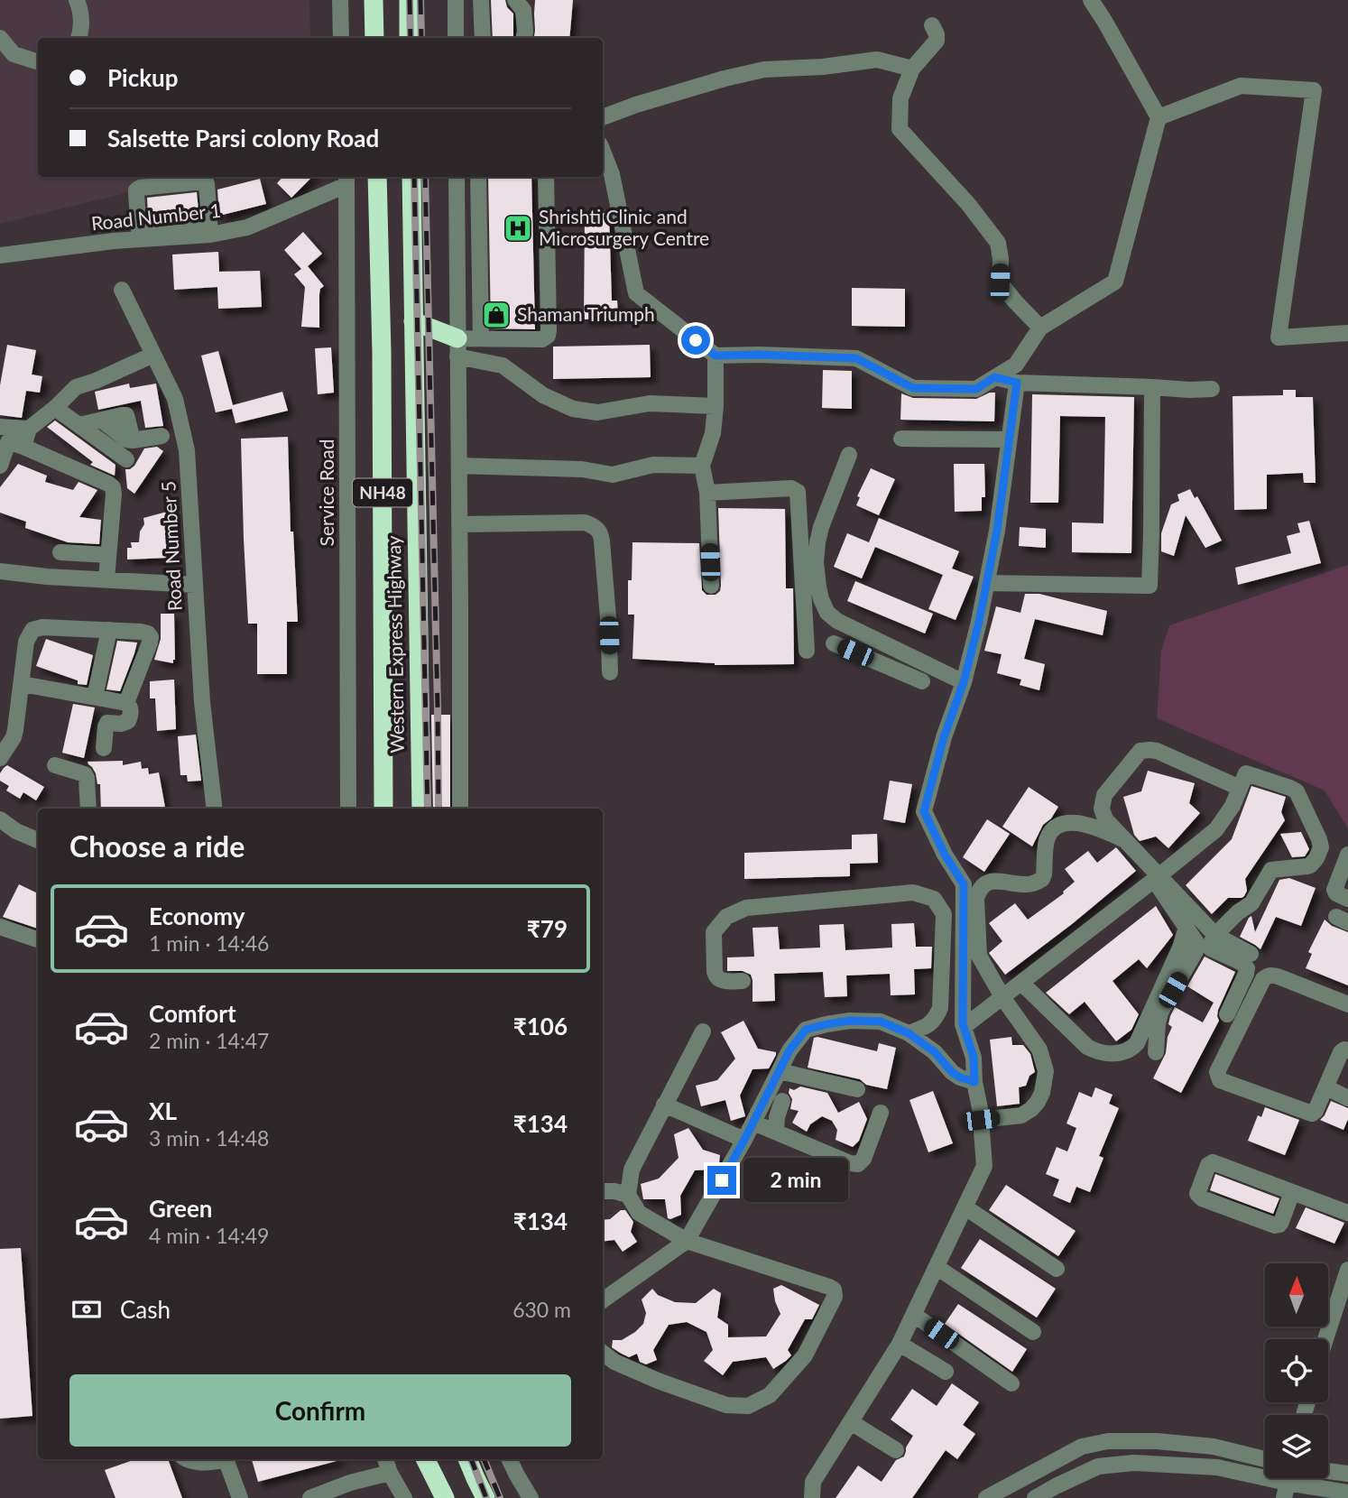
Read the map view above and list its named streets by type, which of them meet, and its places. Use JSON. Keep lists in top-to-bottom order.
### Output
{
  "streets": {
    "highway": ["NH48", "Western Express Highway"],
    "street": ["Road Number 1", "Service Road", "Road Number 5"]
  },
  "crossings": [
    ["Road Number 1", "Service Road"]
  ],
  "places": {
    "hospital": ["Shrishti Clinic and Microsurgery Centre"],
    "shop": ["Shaman Triumph"]
  },
  "north": "top",
  "page": {
    "banner": ["Pickup", "Salsette Parsi colony Road"],
    "heading": "Choose a ride",
    "list": [
      {
        "name": "Economy",
        "note": "1 min · 14:46",
        "value": "₹79"
      },
      {
        "name": "Comfort",
        "note": "2 min · 14:47",
        "value": "₹106"
      },
      {
        "name": "XL",
        "note": "3 min · 14:48",
        "value": "₹134"
      },
      {
        "name": "Green",
        "note": "4 min · 14:49",
        "value": "₹134"
      }
    ],
    "bubble": "2 min",
    "pay": ["Cash", "630 m"],
    "buttons": "Confirm"
  }
}
